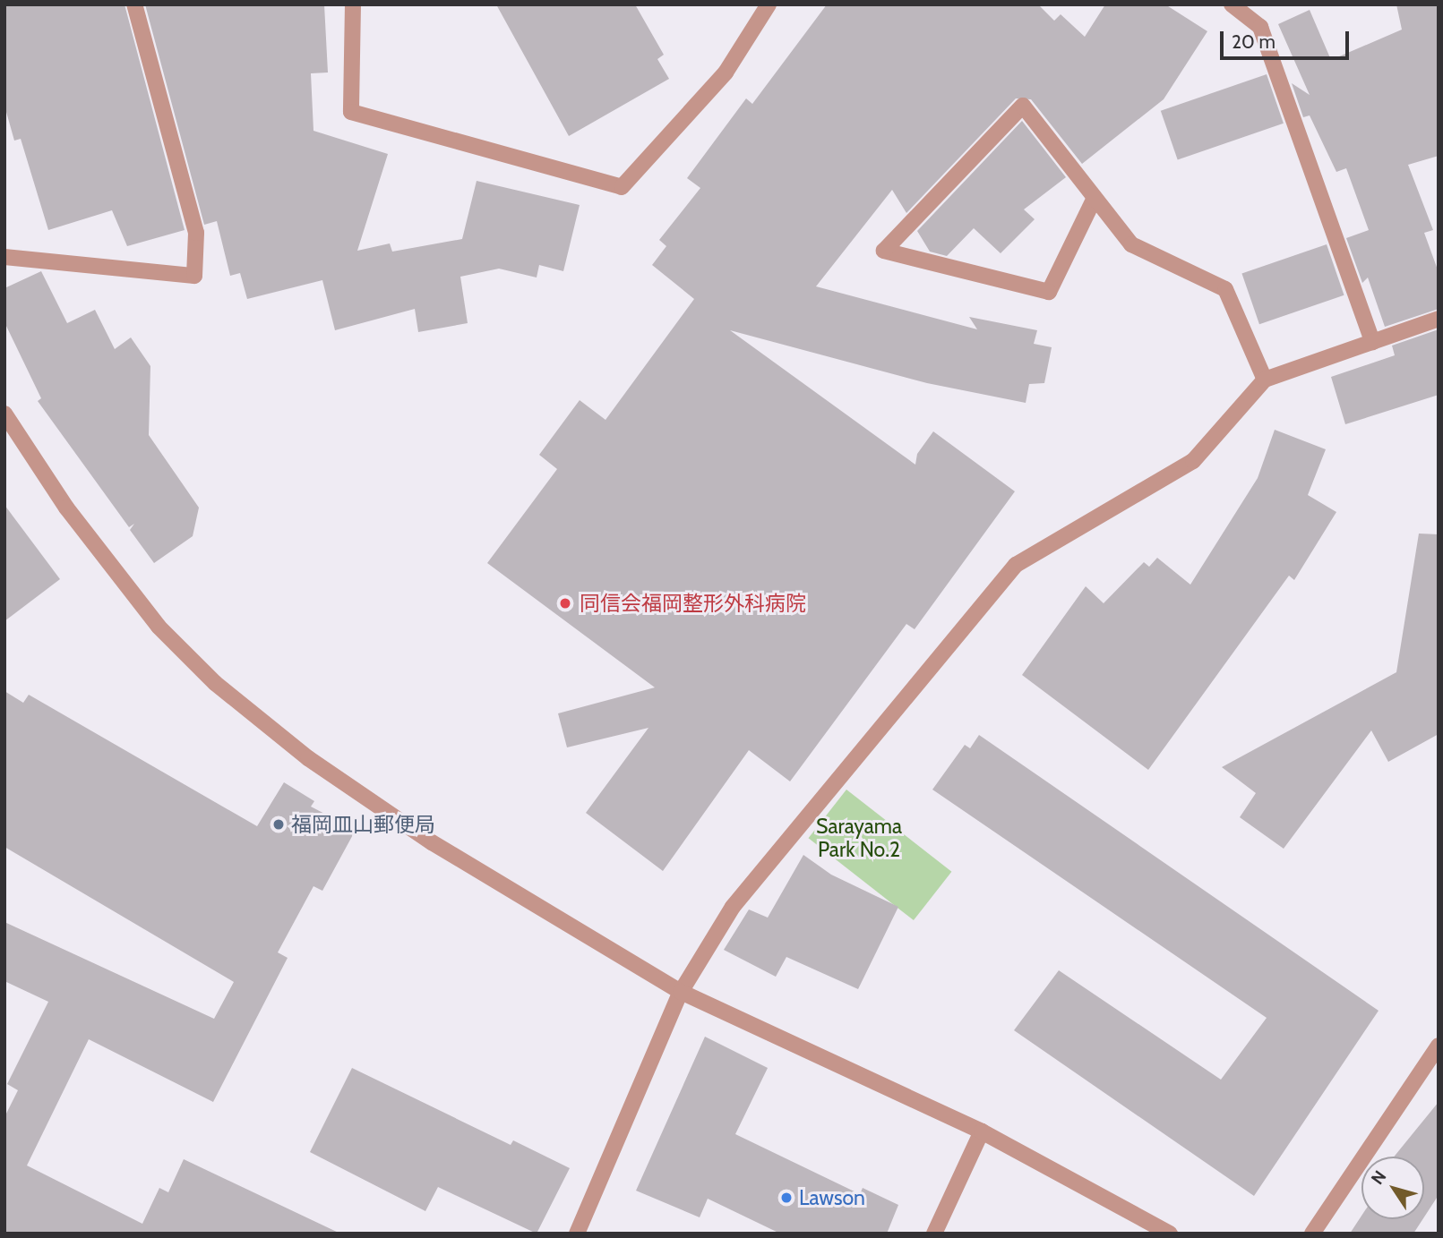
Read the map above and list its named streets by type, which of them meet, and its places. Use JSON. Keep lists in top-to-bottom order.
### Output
{
  "parks": ["Sarayama Park No.2"],
  "places": ["同信会福岡整形外科病院", "福岡皿山郵便局", "Lawson"],
  "scale_bar": "20 m",
  "north": "top left"
}
